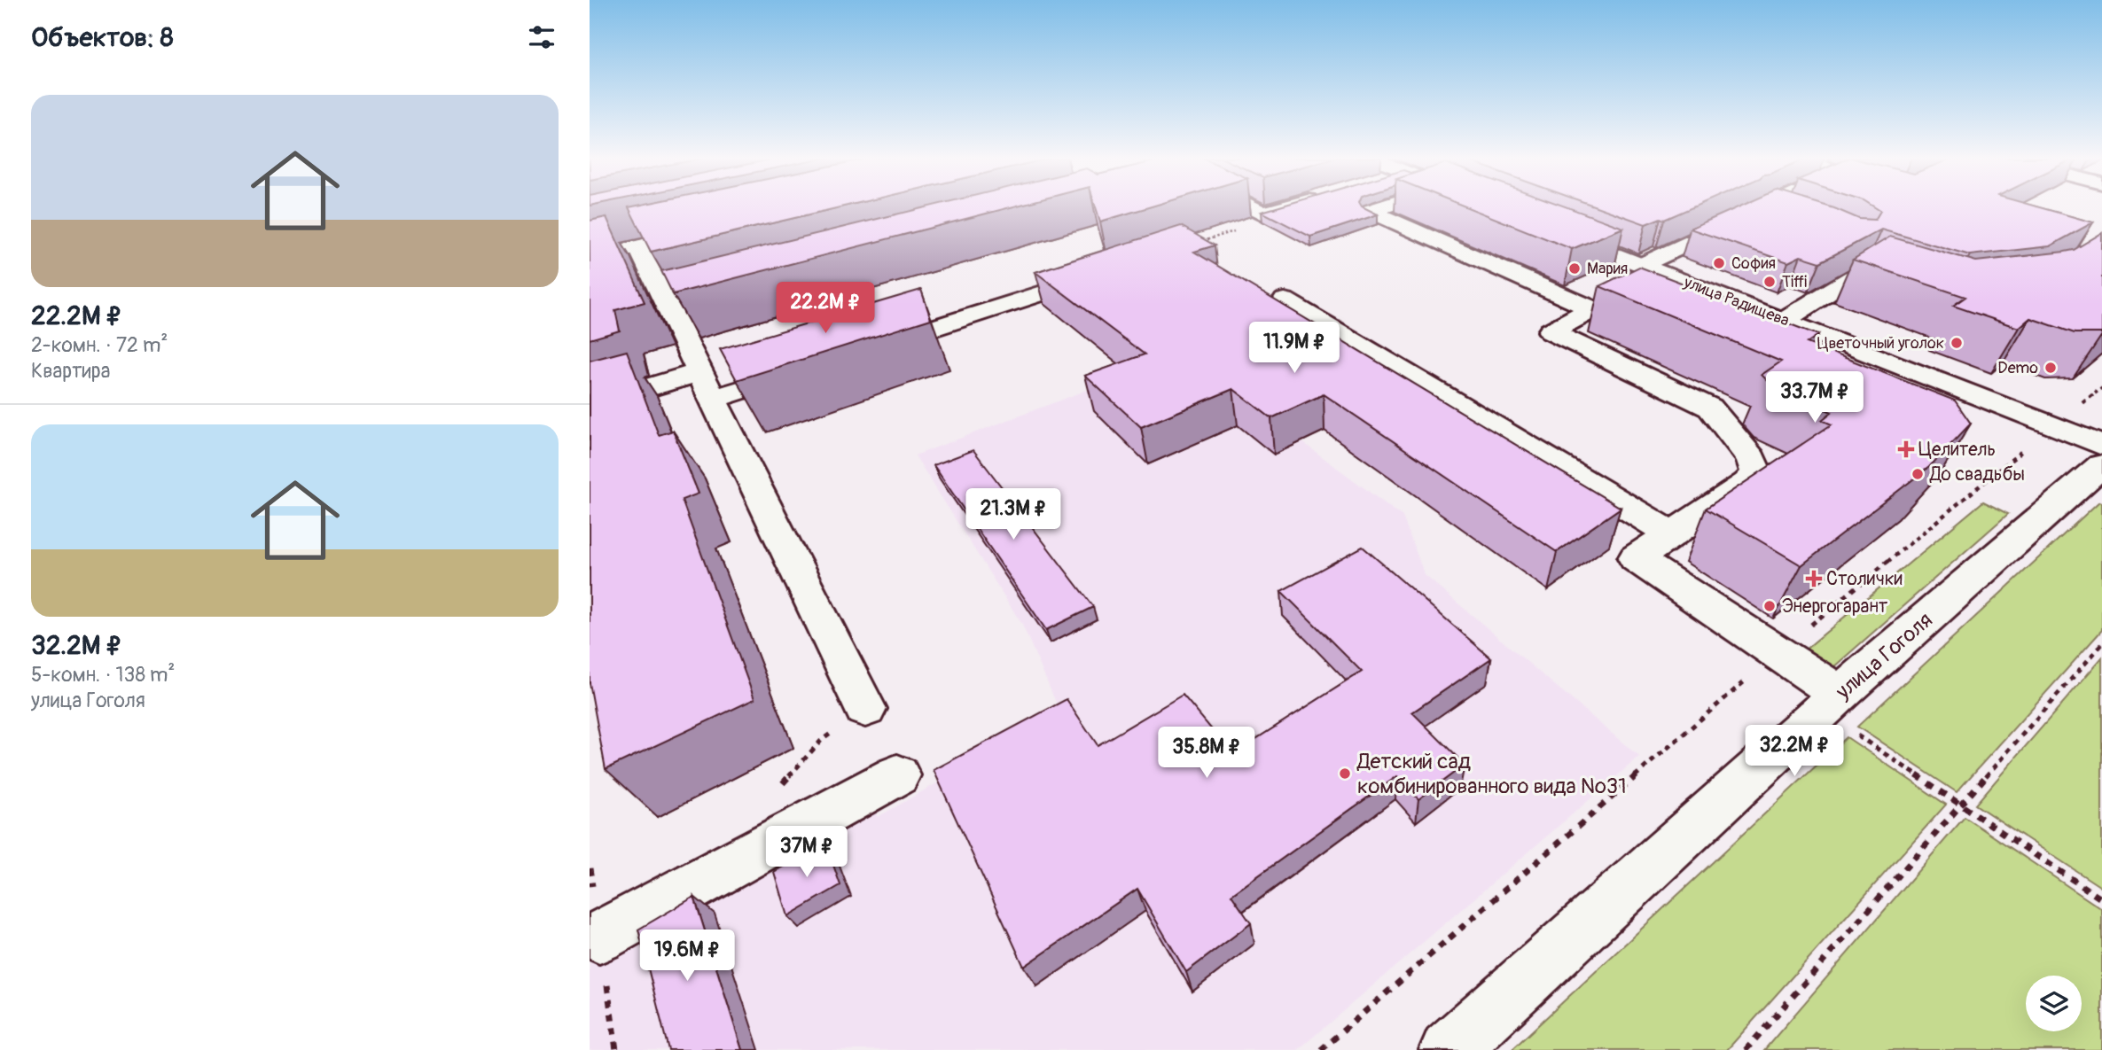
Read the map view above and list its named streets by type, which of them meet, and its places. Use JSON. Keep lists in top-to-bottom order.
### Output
{
  "streets": {
    "main road": ["улица Радищева", "улица Гоголя"]
  },
  "places": {
    "other": [
      "София",
      "Мария",
      "Tiffi",
      "Цветочный уголок",
      "Demo",
      "До свадьбы",
      "Энергогарант",
      "Детский сад комбинированного вида №31"
    ],
    "health": ["Целитель", "Столички"]
  },
  "page": {
    "heading": "Объектов: 8",
    "list": [
      {
        "name": "22.2M ₽",
        "note": "2-комн. · 72 m² · Квартира"
      },
      {
        "name": "32.2M ₽",
        "note": "5-комн. · 138 m² · улица Гоголя"
      }
    ],
    "price": [
      "22.2M ₽",
      "11.9M ₽",
      "33.7M ₽",
      "21.3M ₽",
      "32.2M ₽",
      "35.8M ₽",
      "37M ₽",
      "19.6M ₽"
    ]
  }
}
